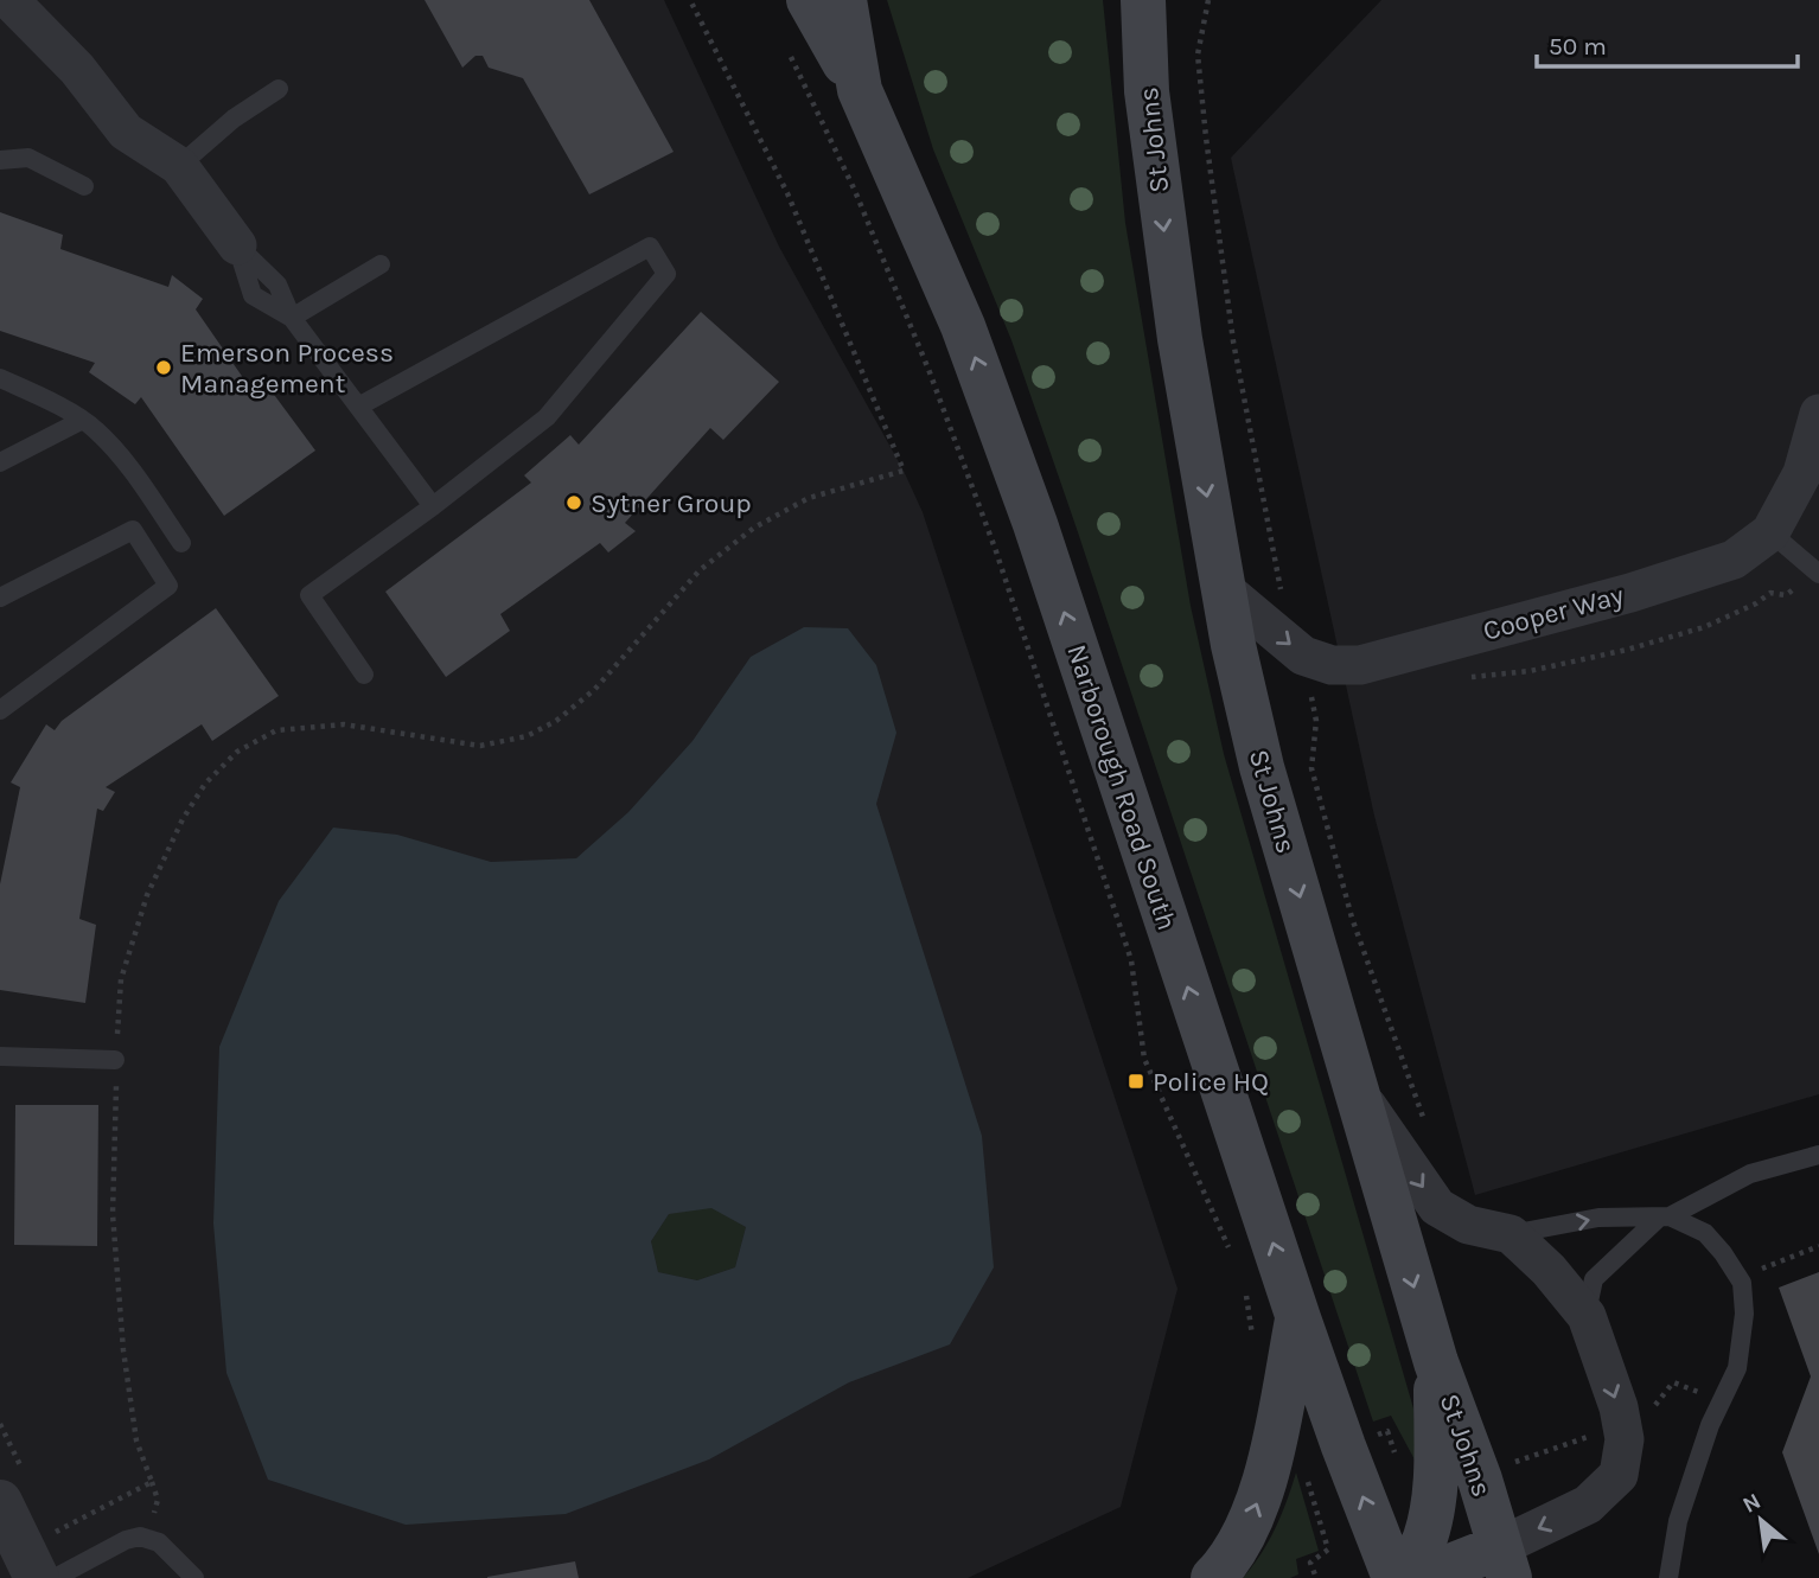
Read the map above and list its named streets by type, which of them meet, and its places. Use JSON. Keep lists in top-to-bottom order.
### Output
{
  "streets": {
    "main road": ["St Johns", "Narborough Road South"],
    "street": ["Cooper Way"]
  },
  "crossings": [
    ["St Johns", "Cooper Way"]
  ],
  "one_way": ["St Johns", "Narborough Road South"],
  "places": {
    "other": ["Emerson Process Management", "Sytner Group"],
    "transit": ["Police HQ"]
  },
  "scale_bar": "50 m",
  "north": "top left"
}
